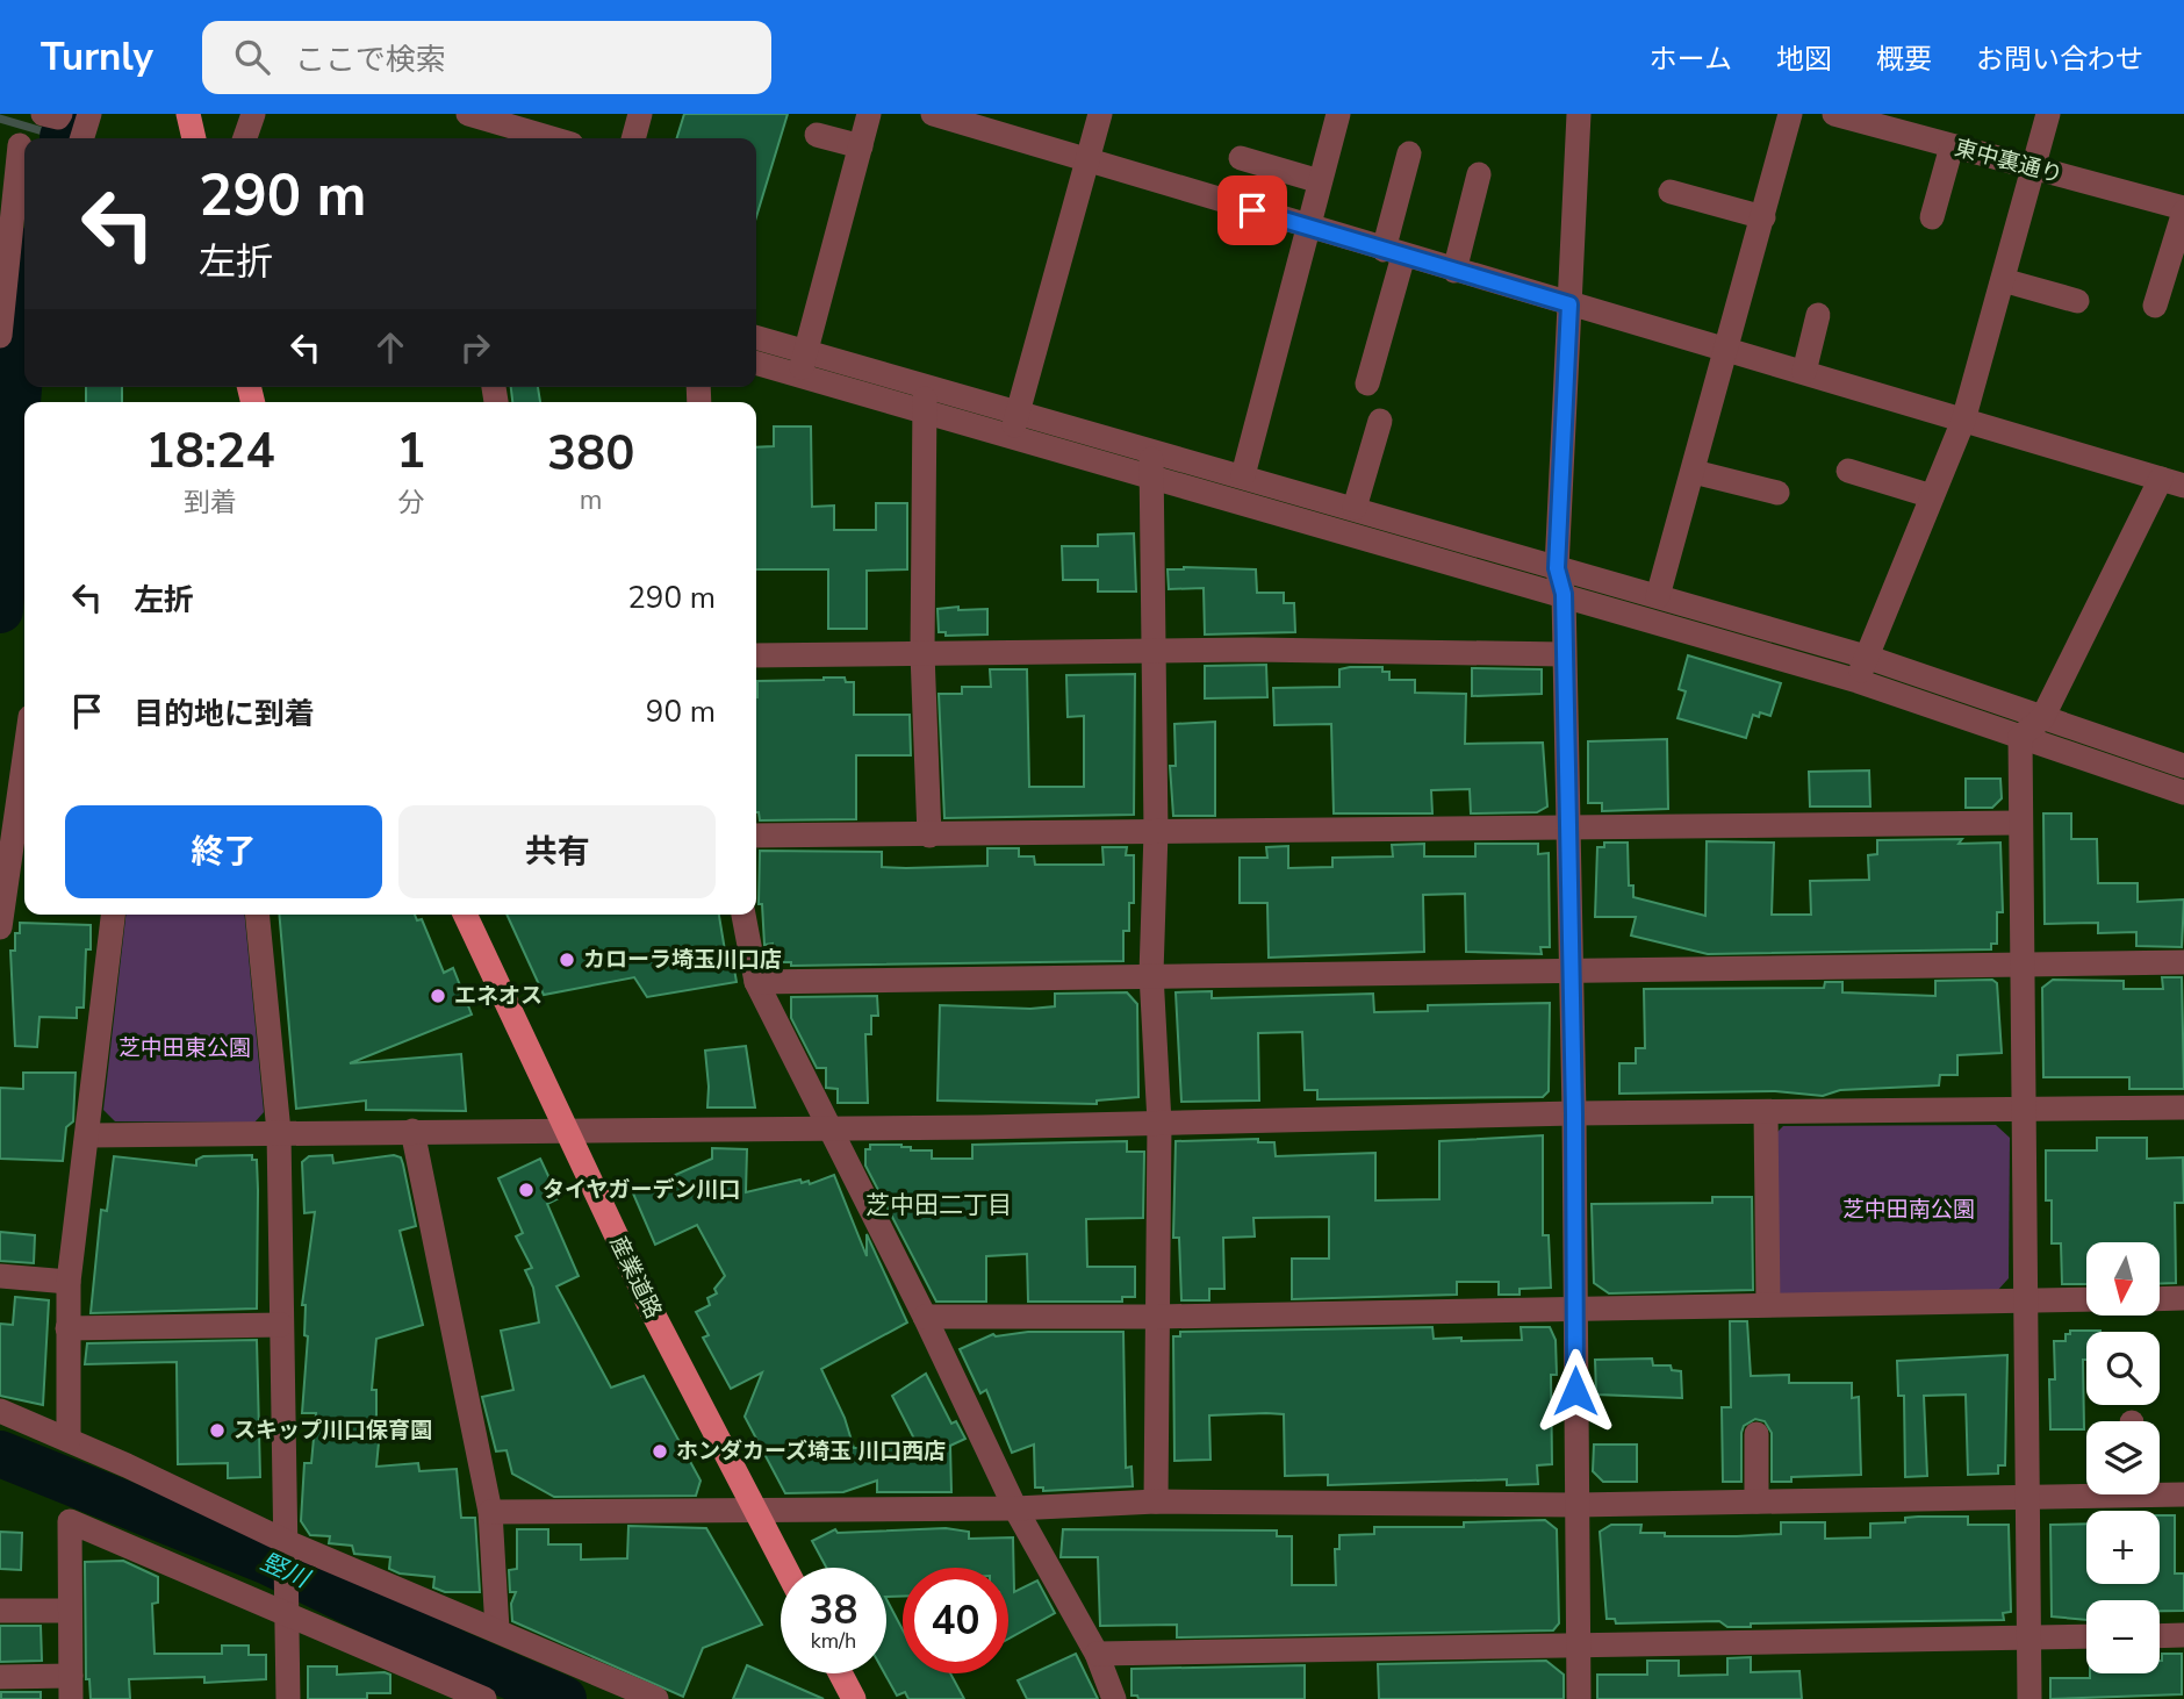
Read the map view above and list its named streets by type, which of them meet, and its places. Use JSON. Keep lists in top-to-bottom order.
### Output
{
  "streets": {
    "main road": ["産業道路"],
    "street": ["東中裏通り"]
  },
  "districts": ["芝中田二丁目"],
  "water": ["竪川"],
  "parks": ["芝中田東公園", "芝中田南公園"],
  "places": [
    "カローラ埼玉川口店",
    "エネオス",
    "タイヤガーデン川口",
    "スキップ川口保育園",
    "ホンダカーズ埼玉 川口西店"
  ],
  "north": "bottom",
  "page": {
    "header": "Turnly",
    "search": "ここで検索",
    "nav": [
      "ホーム",
      "地図",
      "概要",
      "お問い合わせ"
    ],
    "turn": ["290 m", "左折"],
    "eta": [
      "18:24",
      "到着",
      "1",
      "分",
      "380",
      "m"
    ],
    "list": [
      {
        "name": "左折",
        "value": "290 m"
      },
      {
        "name": "目的地に到着",
        "value": "90 m"
      }
    ],
    "buttons": ["終了", "共有"],
    "map_buttons": ["+", "−"],
    "speed": "38 km/h",
    "limit": "40"
  }
}
